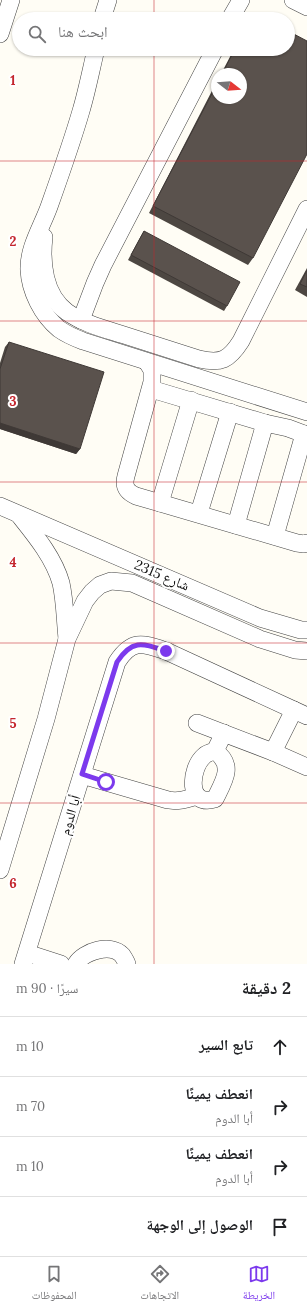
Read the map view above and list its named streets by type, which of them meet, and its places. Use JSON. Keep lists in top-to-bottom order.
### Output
{
  "streets": {
    "street": ["شارع 2315", "أبا الدوم"]
  },
  "north": "right",
  "page": {
    "search": "ابحث هنا",
    "heading": ["2 دقيقة", "سيرًا · 90 m"],
    "list": [
      ["تابع السير", "10 m"],
      ["انعطف يمينًا", "أبا الدوم", "70 m"],
      ["انعطف يمينًا", "أبا الدوم", "10 m"],
      "الوصول إلى الوجهة"
    ],
    "nav": ["الخريطة", "الاتجاهات", "المحفوظات"]
  },
  "grid": {
    "rows": [
      "1",
      "2",
      "3",
      "4",
      "5",
      "6"
    ]
  }
}
